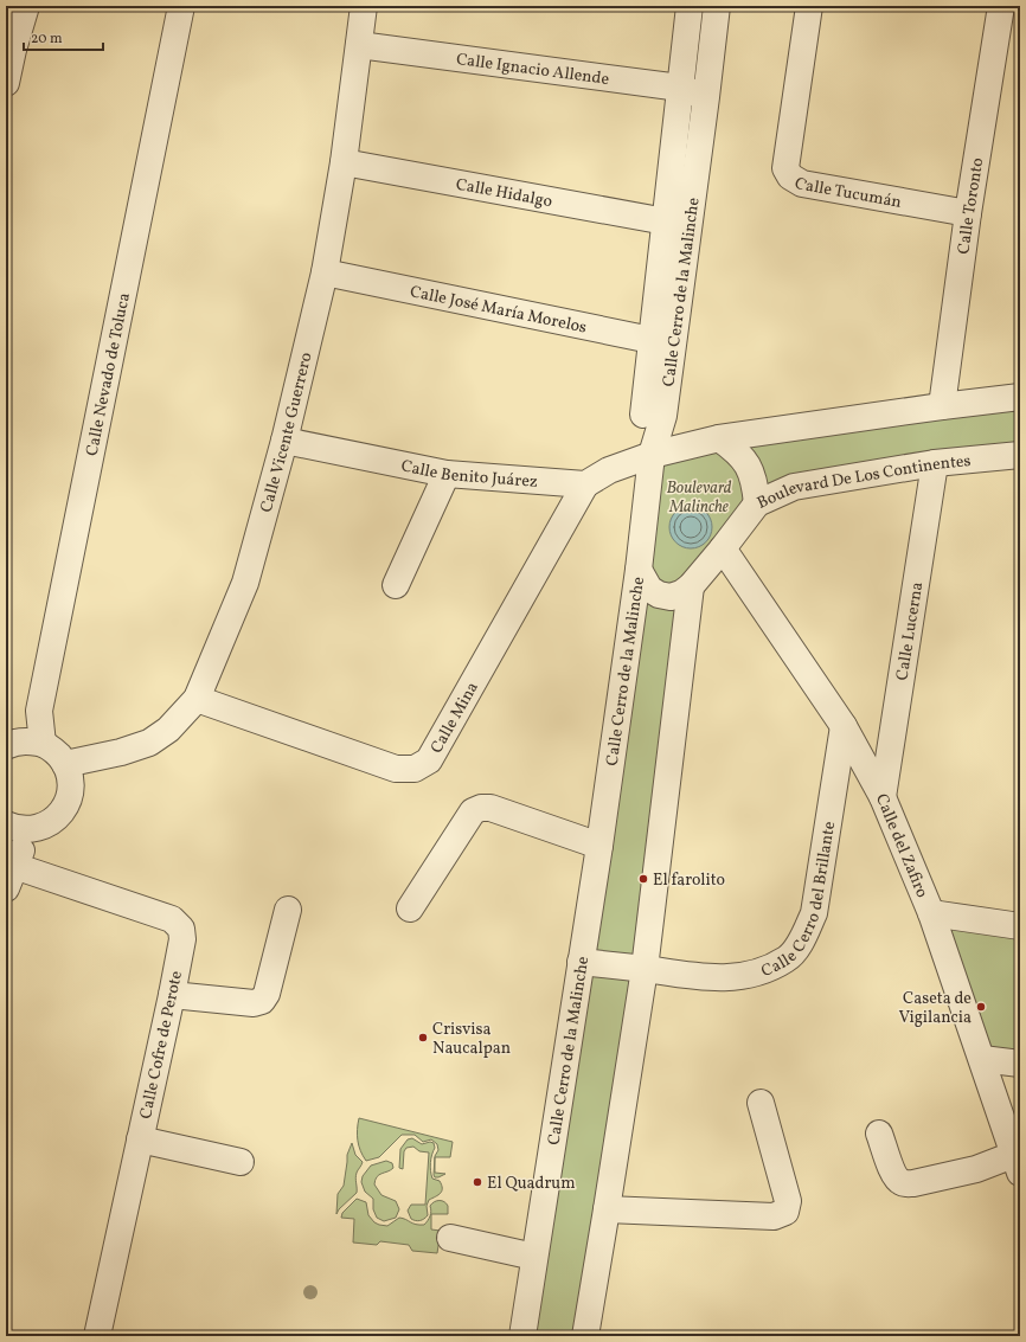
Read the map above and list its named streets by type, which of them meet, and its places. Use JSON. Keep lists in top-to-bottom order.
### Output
{
  "streets": {
    "street": [
      "Calle Ignacio Allende",
      "Calle Tucumán",
      "Calle Hidalgo",
      "Calle Toronto",
      "Calle Cerro de la Malinche",
      "Calle José María Morelos",
      "Calle Nevado de Toluca",
      "Calle Vicente Guerrero",
      "Calle Benito Juárez",
      "Boulevard De Los Continentes",
      "Calle Lucerna",
      "Calle Mina",
      "Calle del Zafiro",
      "Calle Cerro del Brillante",
      "Calle Cofre de Perote"
    ]
  },
  "crossings": [
    ["Calle Ignacio Allende", "Calle Cerro de la Malinche"],
    ["Calle Ignacio Allende", "Calle Vicente Guerrero"],
    ["Calle Tucumán", "Calle Toronto"],
    ["Calle Hidalgo", "Calle Cerro de la Malinche"],
    ["Calle Hidalgo", "Calle Vicente Guerrero"],
    ["Calle Cerro de la Malinche", "Calle José María Morelos"],
    ["Calle Cerro de la Malinche", "Calle Cerro del Brillante"],
    ["Calle José María Morelos", "Calle Vicente Guerrero"],
    ["Calle Vicente Guerrero", "Calle Benito Juárez"],
    ["Calle Vicente Guerrero", "Calle Mina"],
    ["Calle Benito Juárez", "Calle Mina"],
    ["Boulevard De Los Continentes", "Calle Lucerna"],
    ["Boulevard De Los Continentes", "Calle del Zafiro"],
    ["Calle Lucerna", "Calle del Zafiro"],
    ["Calle del Zafiro", "Calle Cerro del Brillante"]
  ],
  "parks": ["Boulevard Malinche"],
  "places": [
    "El farolito",
    "Caseta de Vigilancia",
    "Crisvisa Naucalpan",
    "El Quadrum"
  ],
  "scale_bar": "20 m"
}
